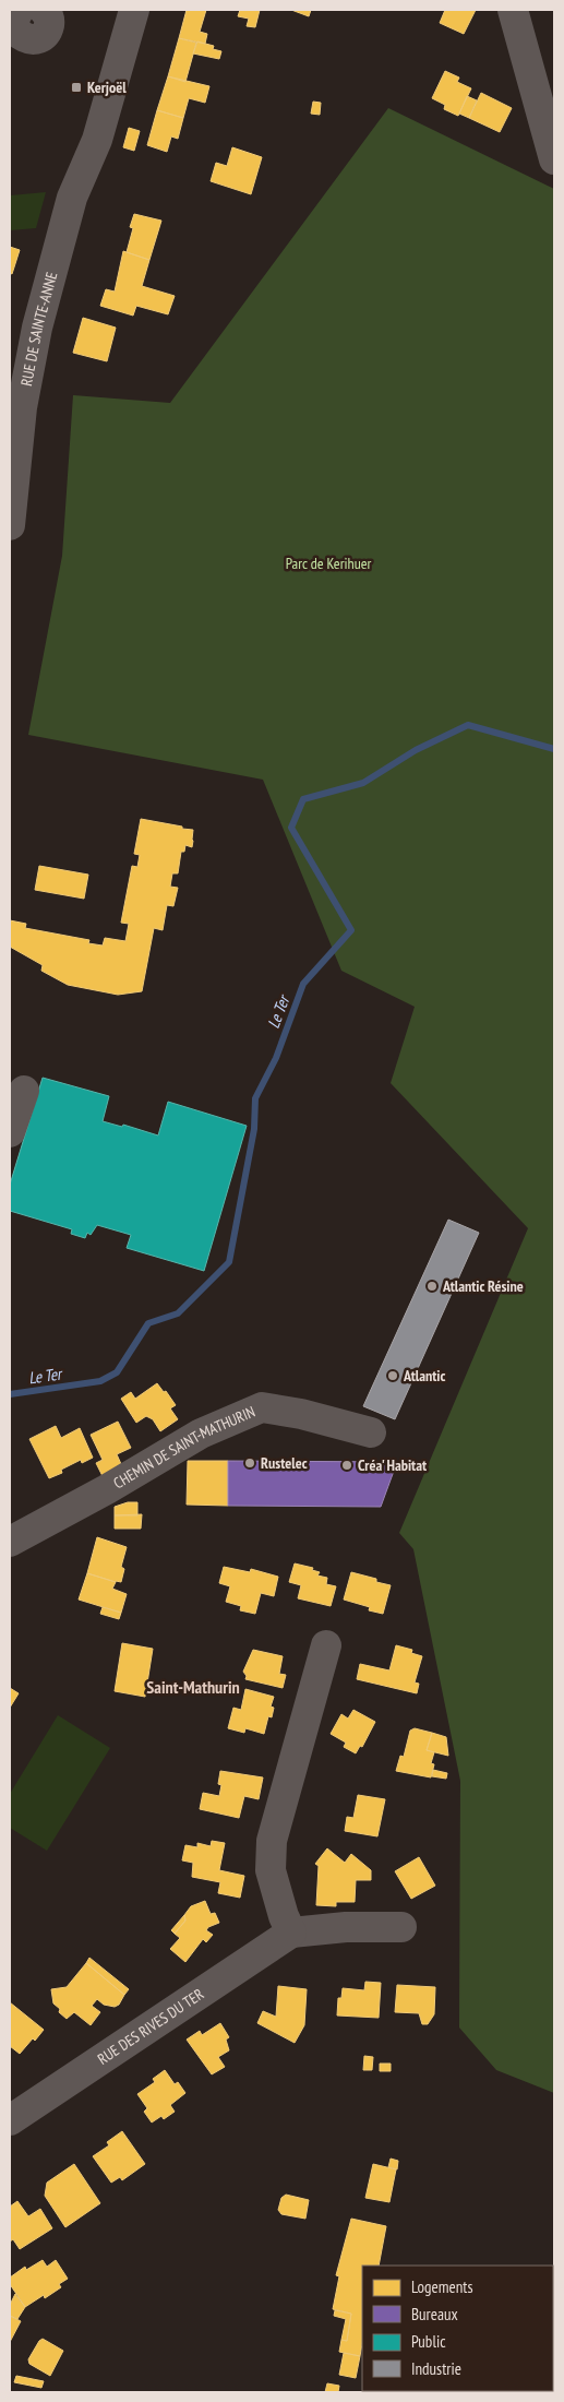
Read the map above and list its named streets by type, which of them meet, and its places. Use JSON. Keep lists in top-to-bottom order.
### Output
{
  "streets": {
    "street": ["RUE DE SAINTE-ANNE", "CHEMIN DE SAINT-MATHURIN", "RUE DES RIVES DU TER"]
  },
  "districts": ["Saint-Mathurin"],
  "water": ["Le Ter"],
  "parks": ["Parc de Kerihuer"],
  "places": {
    "transit": ["Kerjoël"],
    "other": [
      "Atlantic Résine",
      "Atlantic",
      "Rustelec",
      "Créa' Habitat"
    ]
  },
  "legend": [
    "Logements",
    "Bureaux",
    "Public",
    "Industrie"
  ]
}
